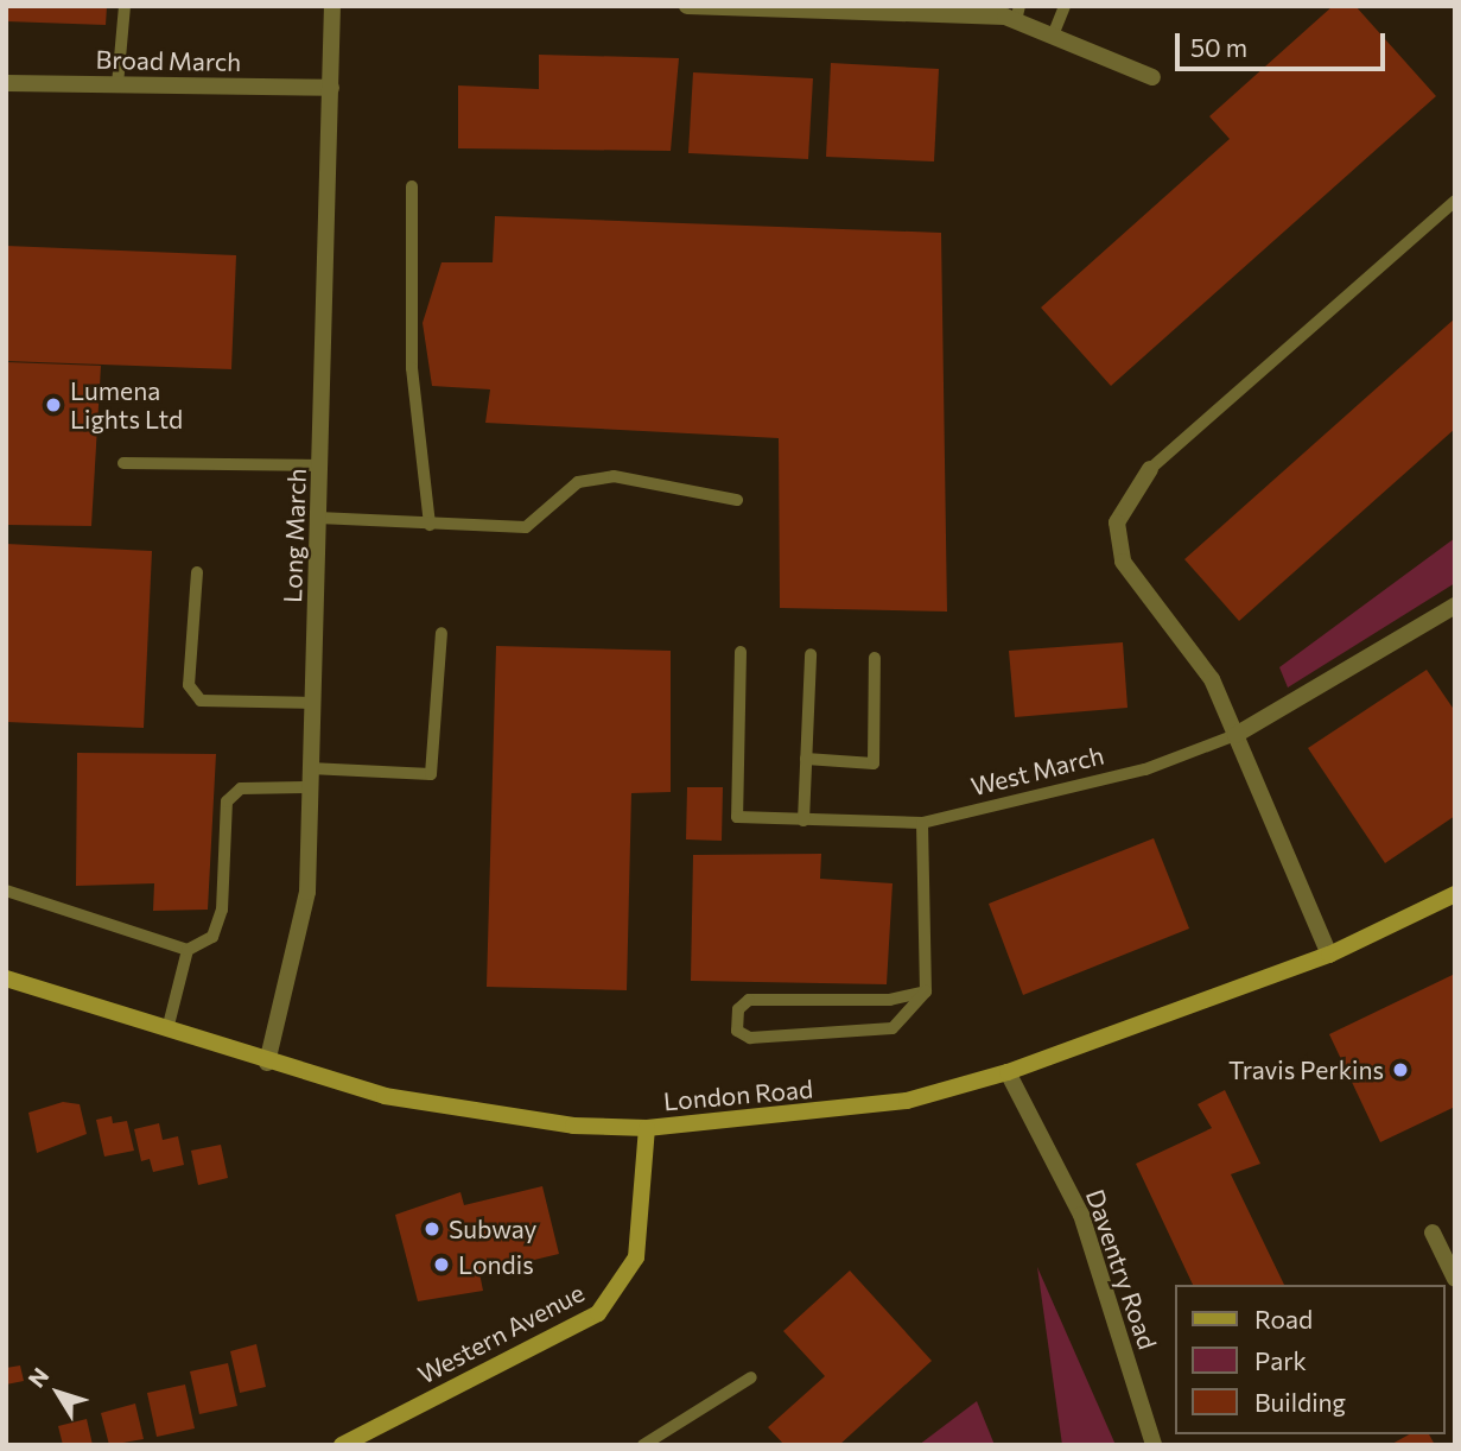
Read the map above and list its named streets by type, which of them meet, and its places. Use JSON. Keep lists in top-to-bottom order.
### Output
{
  "streets": {
    "main road": ["London Road", "Western Avenue"],
    "street": [
      "Broad March",
      "Long March",
      "West March",
      "Daventry Road"
    ]
  },
  "crossings": [
    ["Broad March", "Long March"],
    ["Long March", "London Road"],
    ["London Road", "Daventry Road"],
    ["London Road", "Western Avenue"]
  ],
  "places": [
    "Lumena Lights Ltd",
    "Travis Perkins",
    "Subway",
    "Londis"
  ],
  "legend": ["Road", "Park", "Building"],
  "scale_bar": "50 m",
  "north": "top left"
}
